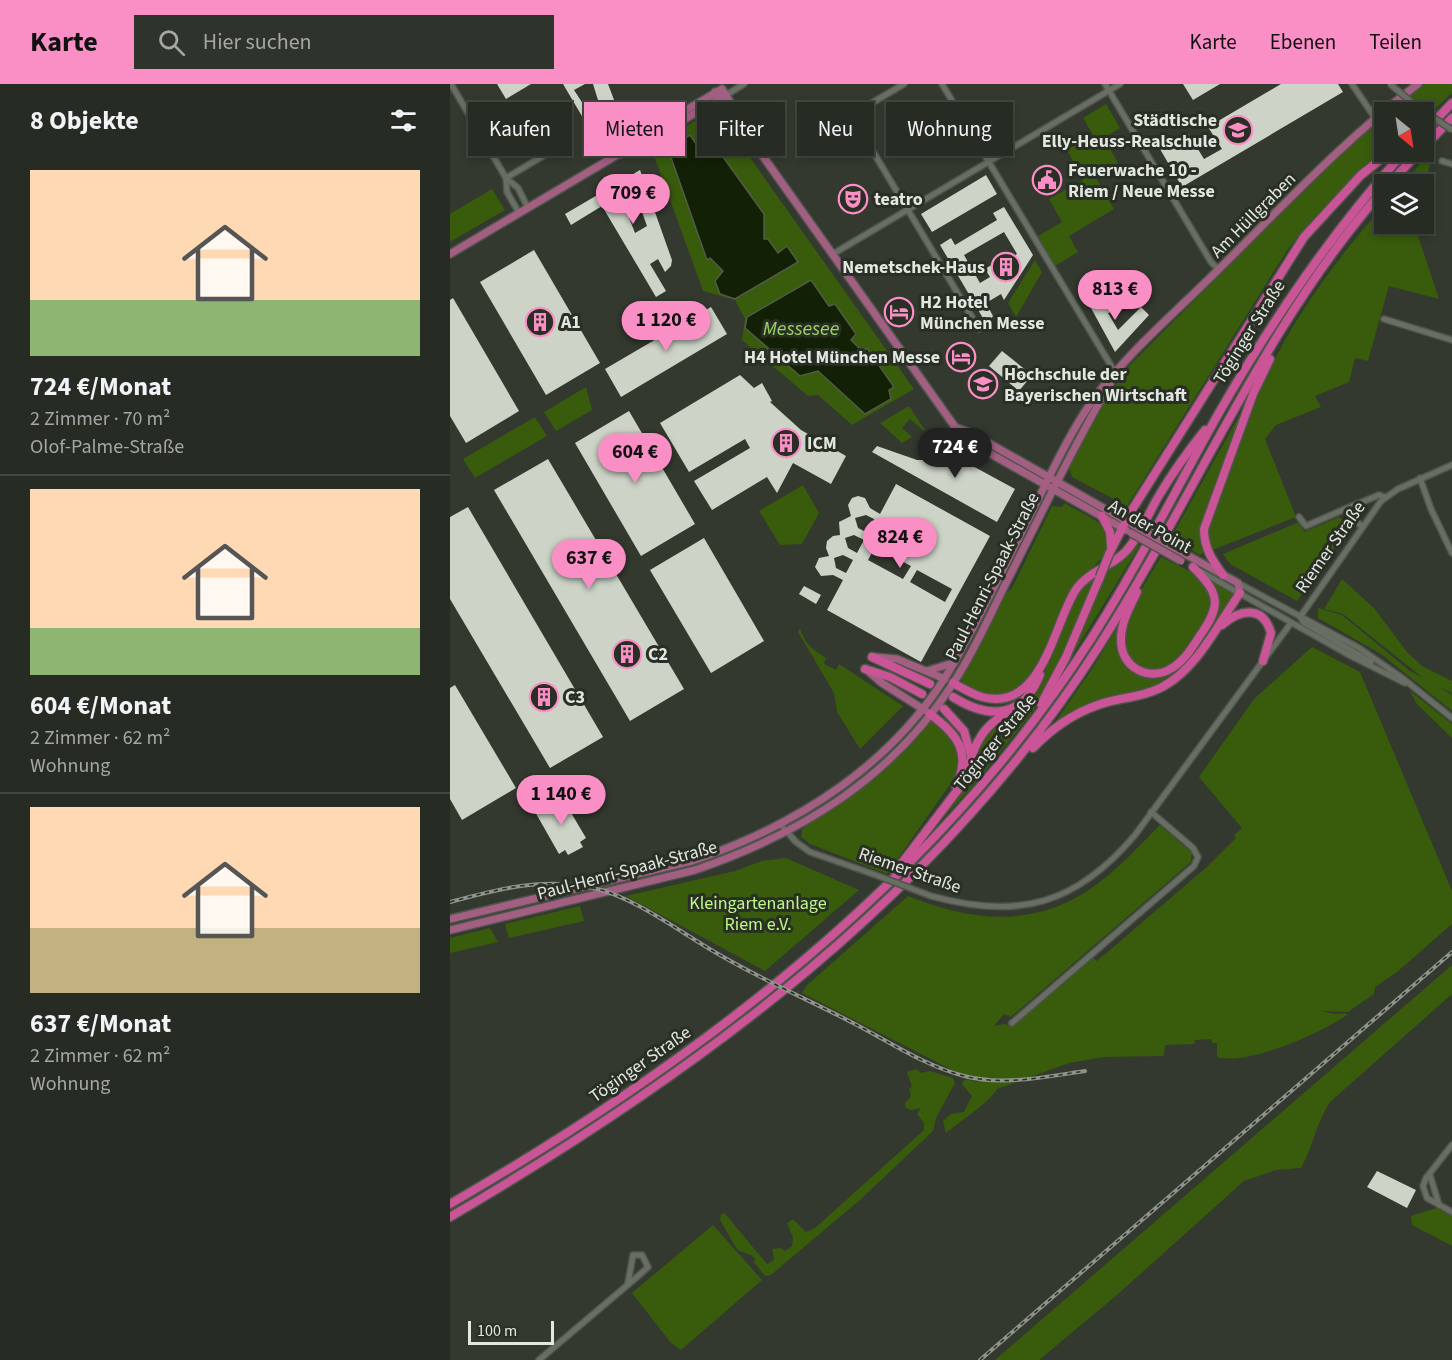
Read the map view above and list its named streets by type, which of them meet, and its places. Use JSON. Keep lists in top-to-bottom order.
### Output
{
  "streets": {
    "highway": ["Töginger Straße"],
    "main road": ["Am Hüllgraben", "An der Point", "Paul-Henri-Spaak-Straße"],
    "street": ["Riemer Straße"]
  },
  "crossings": [
    ["Am Hüllgraben", "An der Point"],
    ["Am Hüllgraben", "Paul-Henri-Spaak-Straße"],
    ["An der Point", "Riemer Straße"],
    ["An der Point", "Paul-Henri-Spaak-Straße"],
    ["Riemer Straße", "Paul-Henri-Spaak-Straße"]
  ],
  "water": ["Messesee"],
  "parks": ["Kleingartenanlage Riem e.V."],
  "places": {
    "school or university": ["Städtische Elly-Heuss-Realschule", "Hochschule der Bayerischen Wirtschaft"],
    "public building": ["Feuerwache 10 - Riem / Neue Messe"],
    "theatre": ["teatro"],
    "building": [
      "Nemetschek-Haus",
      "A1",
      "ICM",
      "C2",
      "C3"
    ],
    "hotel": ["H2 Hotel München Messe", "H4 Hotel München Messe"]
  },
  "scale_bar": "100 m",
  "north": "bottom right",
  "page": {
    "header": "Karte",
    "search": "Hier suchen",
    "nav": ["Karte", "Ebenen", "Teilen"],
    "heading": "8 Objekte",
    "chip": [
      "Kaufen",
      "Mieten",
      "Filter",
      "Neu",
      "Wohnung"
    ],
    "list": [
      {
        "name": "724 €/Monat",
        "note": "2 Zimmer · 70 m² · Olof-Palme-Straße"
      },
      {
        "name": "604 €/Monat",
        "note": "2 Zimmer · 62 m² · Wohnung"
      },
      {
        "name": "637 €/Monat",
        "note": "2 Zimmer · 62 m² · Wohnung"
      }
    ],
    "price": [
      "709 €",
      "813 €",
      "1 120 €",
      "724 €",
      "604 €",
      "824 €",
      "637 €",
      "1 140 €"
    ],
    "scale": "100 m"
  }
}
